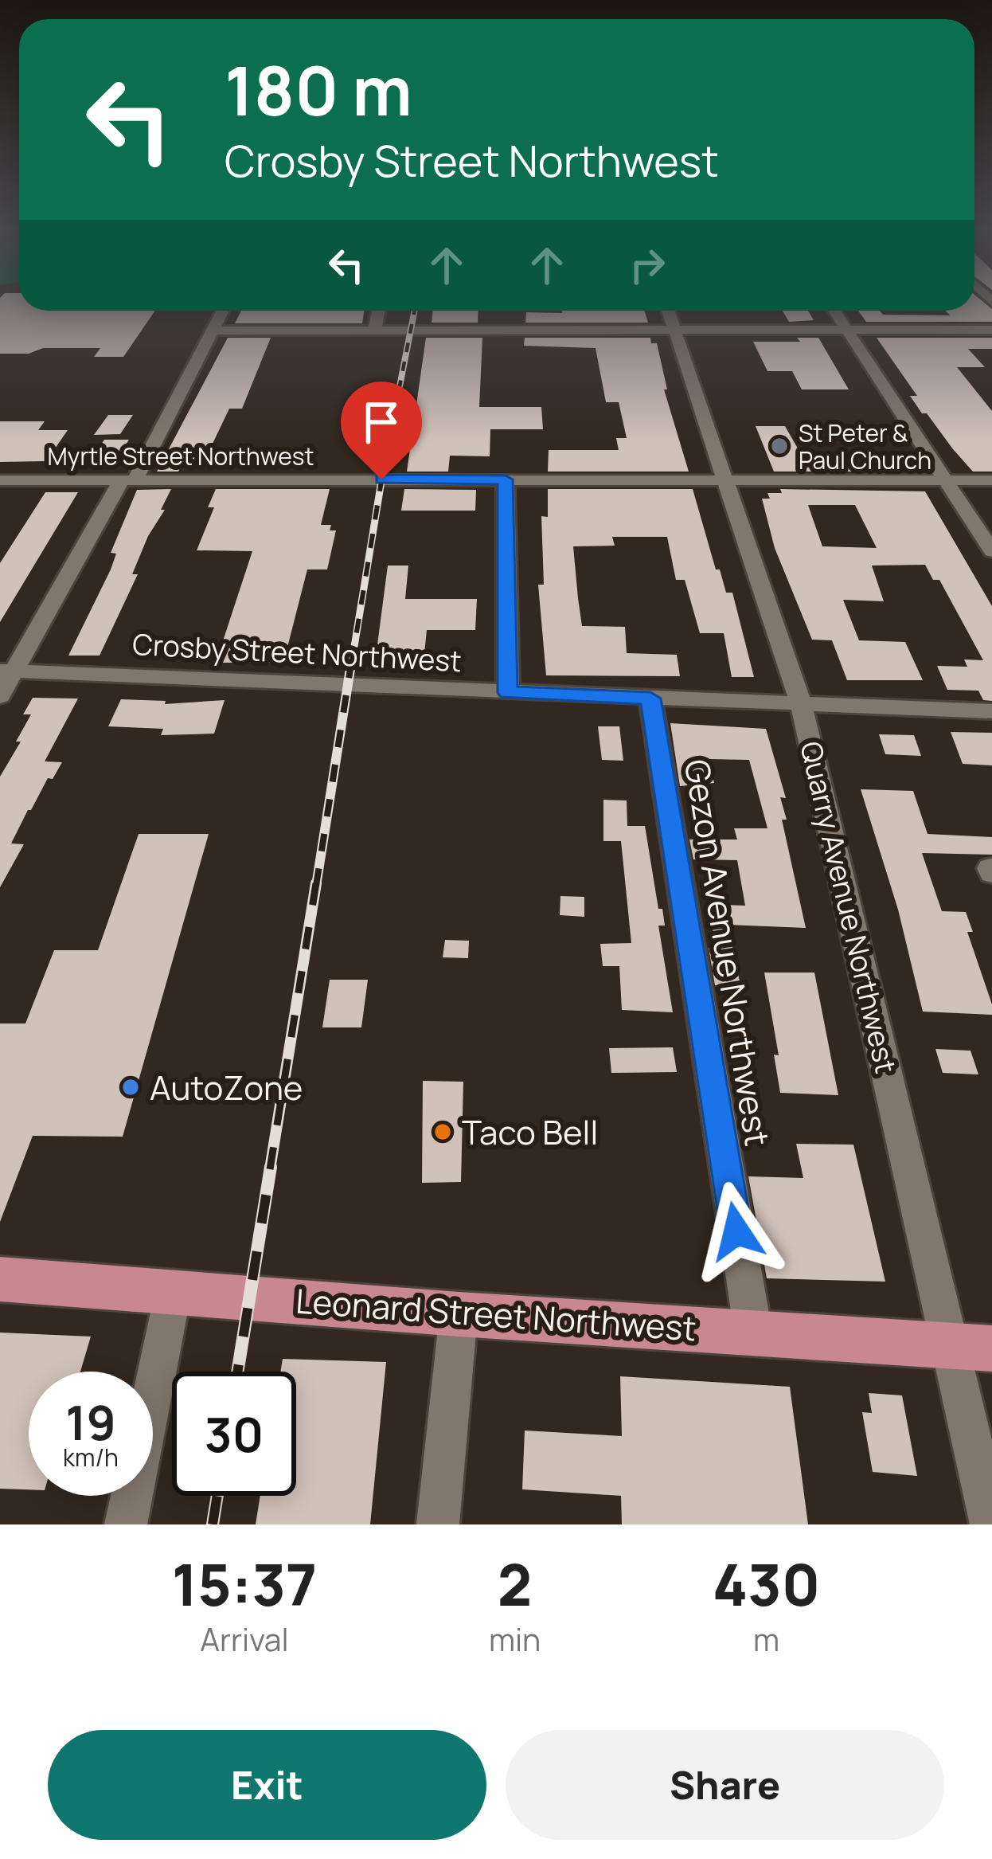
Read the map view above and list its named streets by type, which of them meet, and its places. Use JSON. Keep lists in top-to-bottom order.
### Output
{
  "streets": {
    "main road": ["Leonard Street Northwest"],
    "street": [
      "Myrtle Street Northwest",
      "Crosby Street Northwest",
      "Quarry Avenue Northwest",
      "Gezon Avenue Northwest"
    ]
  },
  "crossings": [
    ["Myrtle Street Northwest", "Quarry Avenue Northwest"],
    ["Crosby Street Northwest", "Quarry Avenue Northwest"],
    ["Crosby Street Northwest", "Gezon Avenue Northwest"],
    ["Quarry Avenue Northwest", "Leonard Street Northwest"],
    ["Gezon Avenue Northwest", "Leonard Street Northwest"]
  ],
  "places": ["St Peter & Paul Church", "AutoZone", "Taco Bell"],
  "page": {
    "turn": ["180 m", "Crosby Street Northwest"],
    "speed": "19 km/h",
    "limit": "30",
    "eta": [
      "15:37",
      "Arrival",
      "2",
      "min",
      "430",
      "m"
    ],
    "buttons": ["Exit", "Share"]
  }
}
